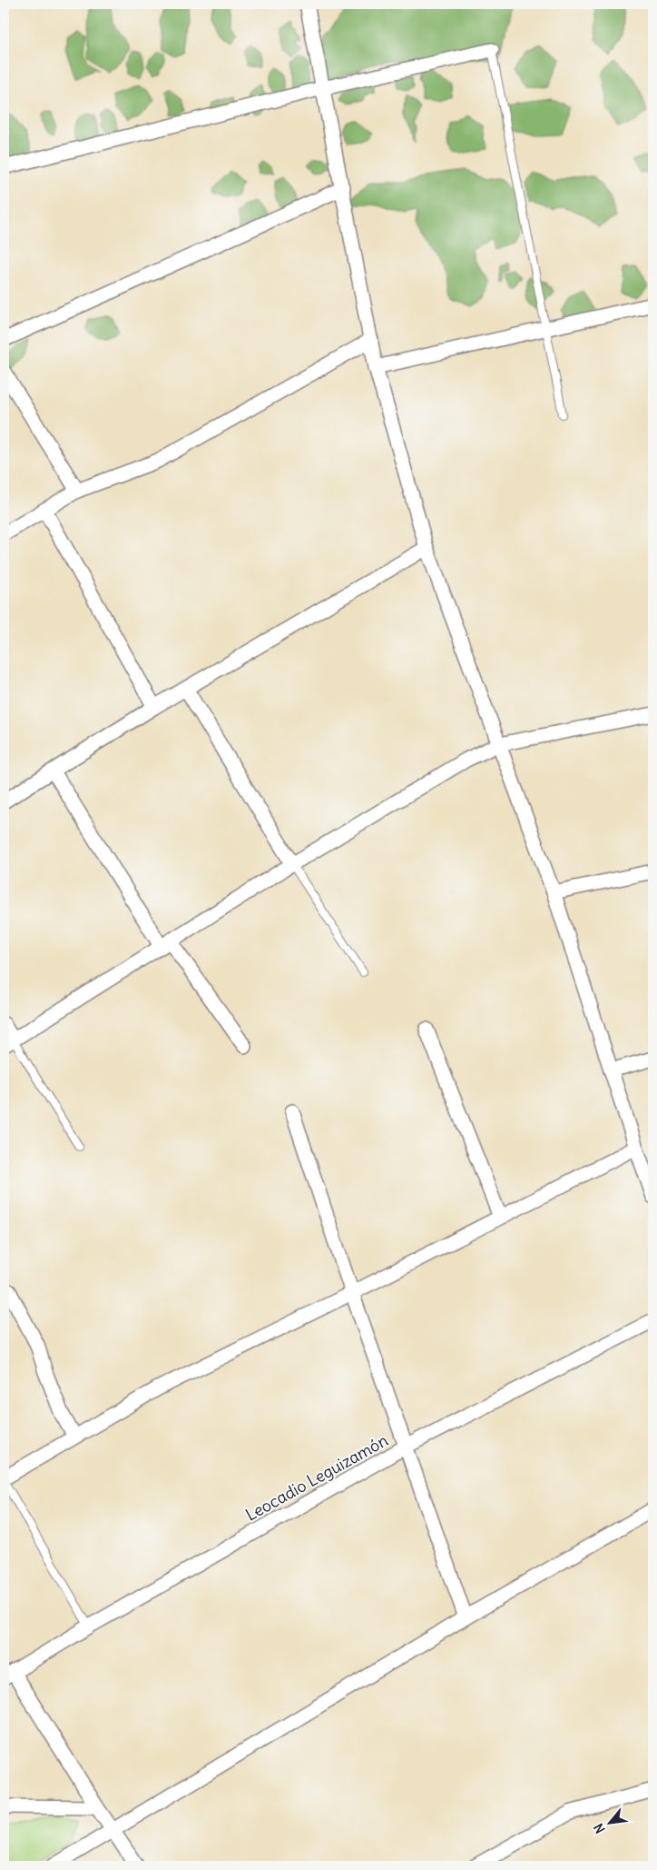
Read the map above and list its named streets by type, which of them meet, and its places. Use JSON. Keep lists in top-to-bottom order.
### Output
{
  "streets": {
    "street": ["Leocadio Leguizamón"]
  },
  "north": "bottom left"
}
